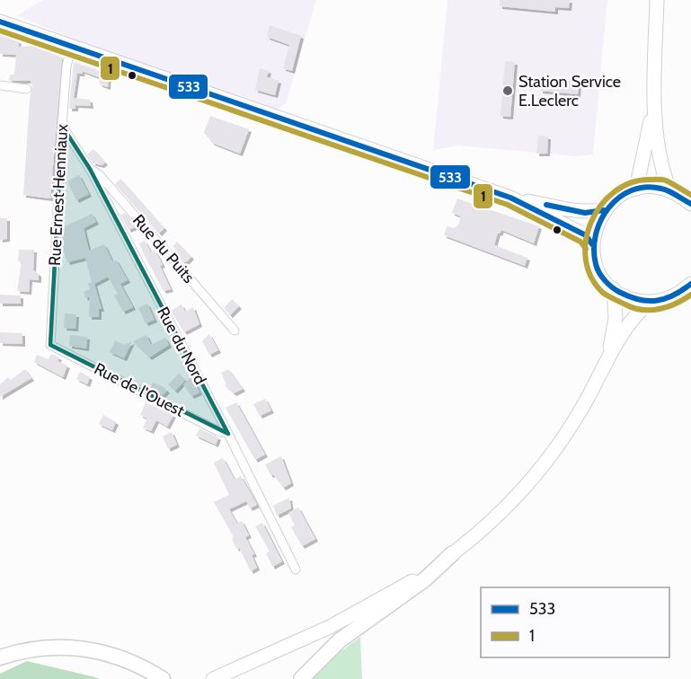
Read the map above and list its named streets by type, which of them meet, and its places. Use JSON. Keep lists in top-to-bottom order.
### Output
{
  "streets": {
    "street": [
      "Rue Ernest Henniaux",
      "Rue du Puits",
      "Rue du Nord",
      "Rue de l'Ouest"
    ]
  },
  "crossings": [
    ["Rue Ernest Henniaux", "Rue du Nord"],
    ["Rue Ernest Henniaux", "Rue de l'Ouest"],
    ["Rue du Puits", "Rue du Nord"],
    ["Rue du Nord", "Rue de l'Ouest"]
  ],
  "places": ["Station Service E.Leclerc"],
  "lines": ["transit line 533", "transit line 1"],
  "legend": ["533", "1"]
}
